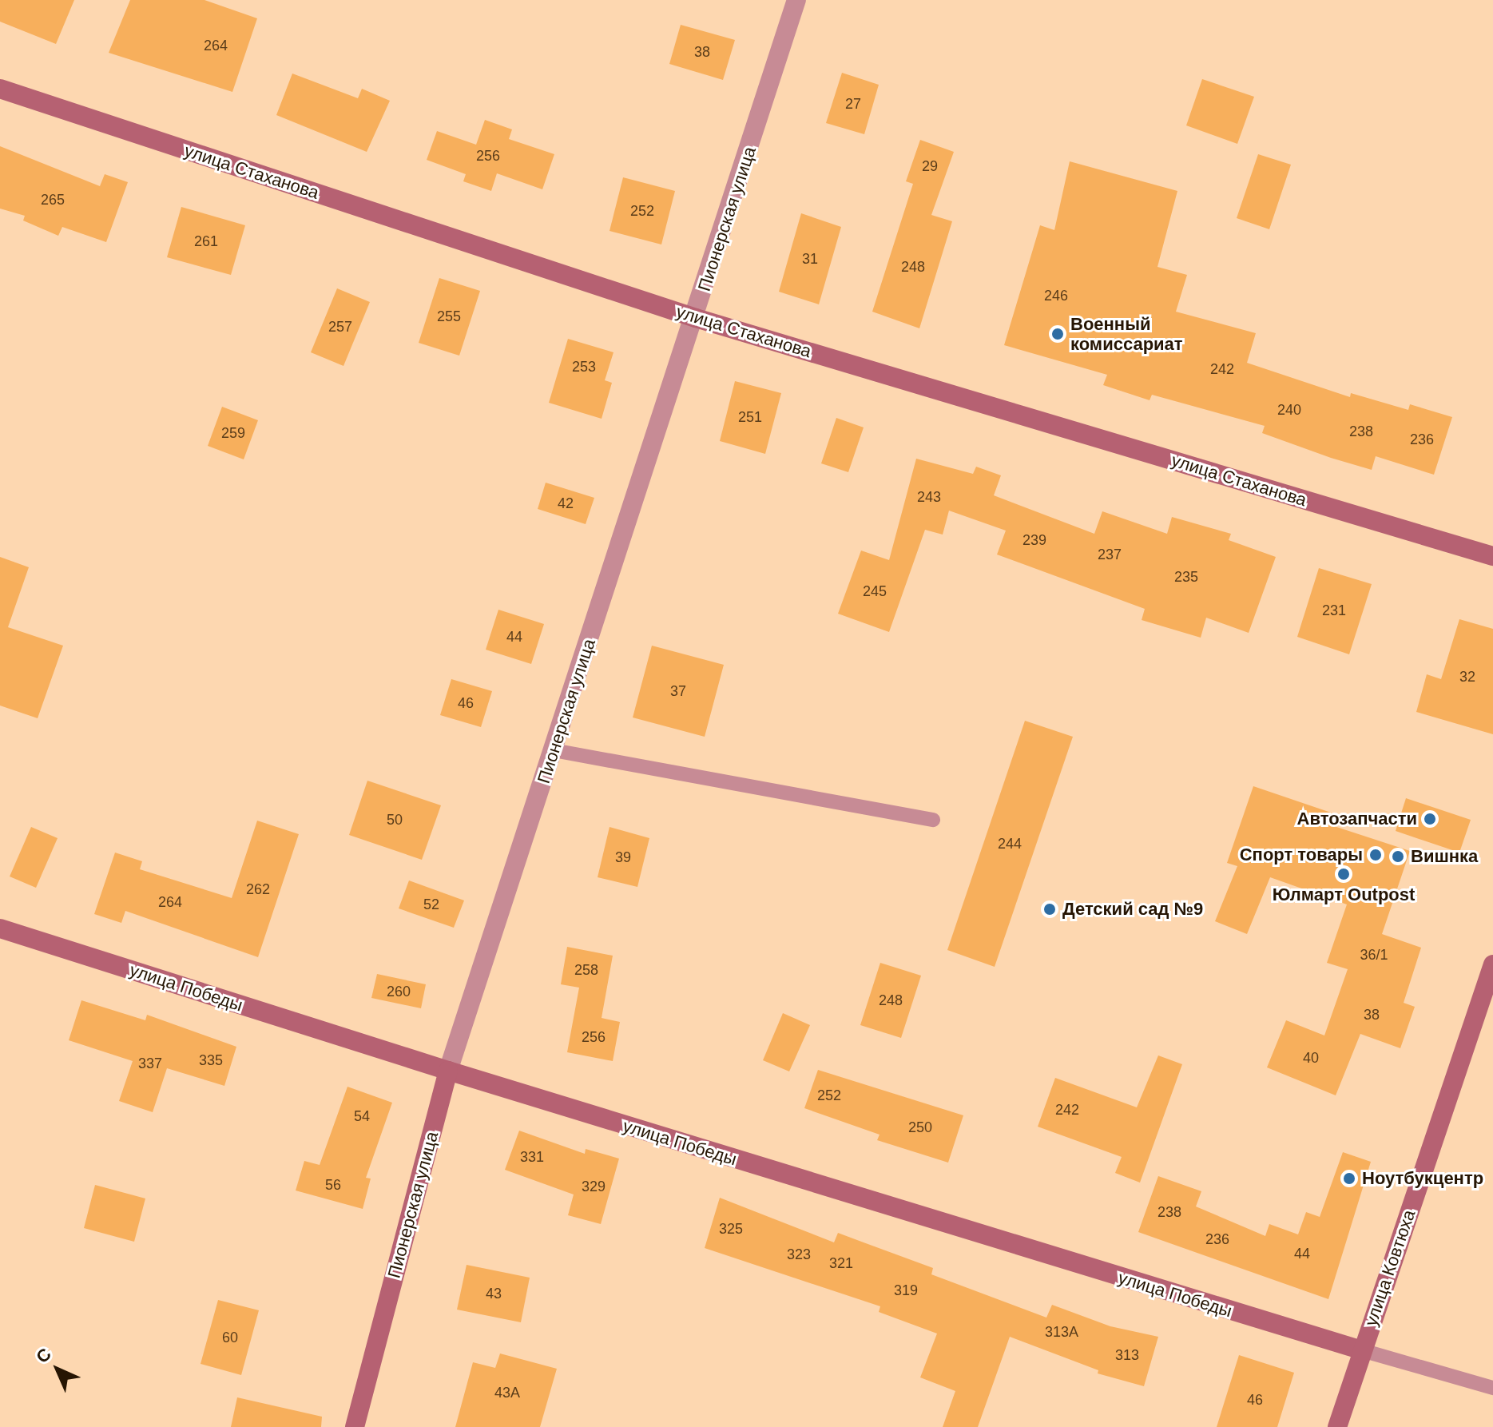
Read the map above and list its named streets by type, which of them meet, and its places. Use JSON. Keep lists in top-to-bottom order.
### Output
{
  "streets": {
    "street": [
      "улица Стаханова",
      "Пионерская улица",
      "улица Победы",
      "улица Ковтюха"
    ]
  },
  "crossings": [
    ["улица Стаханова", "Пионерская улица"],
    ["Пионерская улица", "улица Победы"],
    ["улица Победы", "улица Ковтюха"]
  ],
  "places": [
    "Военный комиссариат",
    "Автозапчасти",
    "Спорт товары",
    "Вишнка",
    "Юлмарт Outpost",
    "Детский сад №9",
    "Ноутбукцентр"
  ],
  "house_numbers": [
    "264",
    "38",
    "27",
    "256",
    "29",
    "265",
    "252",
    "261",
    "31",
    "248",
    "246",
    "255",
    "257",
    "253",
    "242",
    "240",
    "251",
    "238",
    "259",
    "236",
    "243",
    "42",
    "239",
    "237",
    "235",
    "245",
    "231",
    "44",
    "32",
    "37",
    "46",
    "50",
    "244",
    "39",
    "262",
    "264",
    "52",
    "36/1",
    "258",
    "260",
    "248",
    "38",
    "256",
    "40",
    "335",
    "337",
    "252",
    "242",
    "54",
    "250",
    "331",
    "56",
    "329",
    "238",
    "325",
    "236",
    "44",
    "323",
    "321",
    "319",
    "43",
    "313А",
    "60",
    "313",
    "43А",
    "46"
  ],
  "north": "top left"
}
